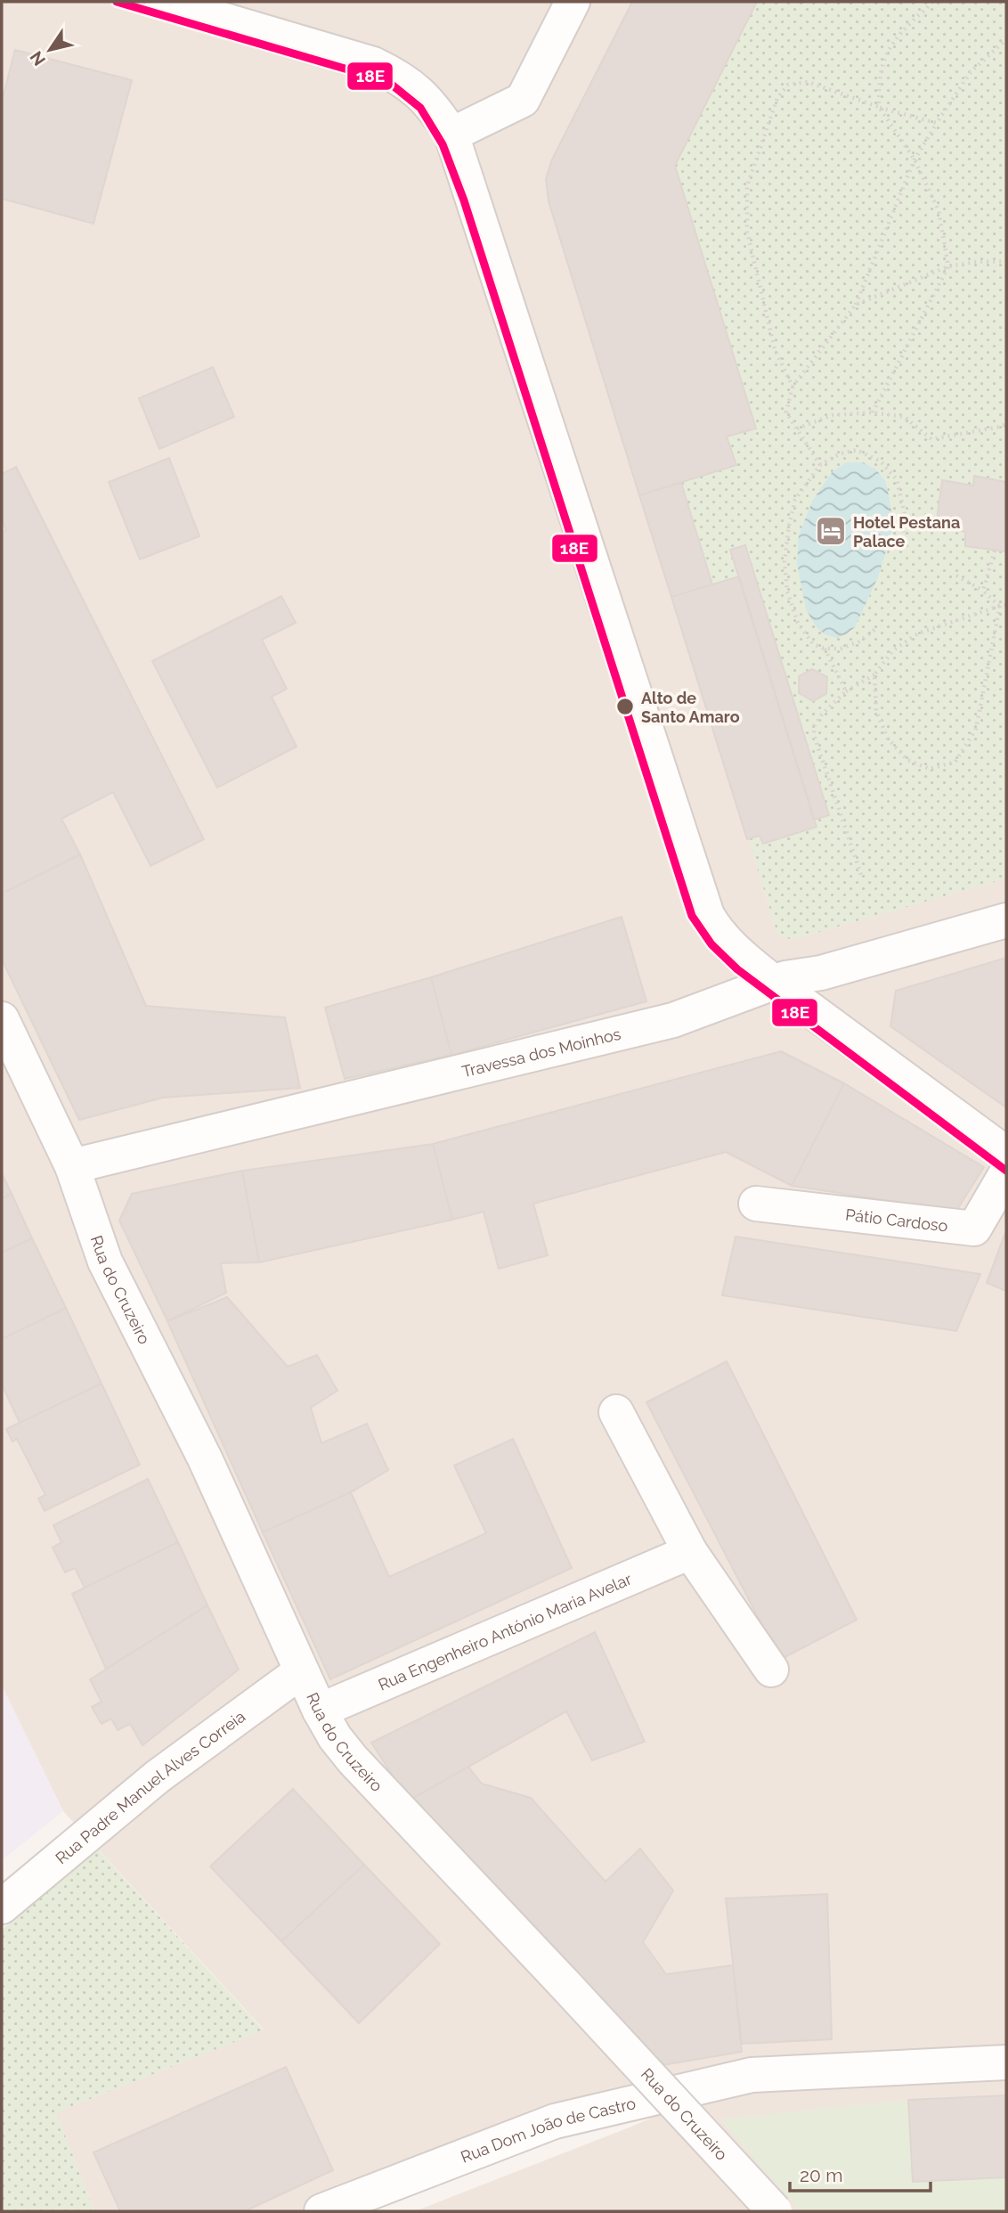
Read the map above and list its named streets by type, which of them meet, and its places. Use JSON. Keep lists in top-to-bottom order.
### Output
{
  "streets": {
    "street": [
      "Travessa dos Moinhos",
      "Pátio Cardoso",
      "Rua do Cruzeiro",
      "Rua Engenheiro António Maria Avelar",
      "Rua Padre Manuel Alves Correia",
      "Rua Dom João de Castro"
    ]
  },
  "crossings": [
    ["Travessa dos Moinhos", "Rua do Cruzeiro"],
    ["Rua do Cruzeiro", "Rua Engenheiro António Maria Avelar"],
    ["Rua do Cruzeiro", "Rua Padre Manuel Alves Correia"]
  ],
  "places": {
    "hotel": ["Hotel Pestana Palace"],
    "other": ["Alto de Santo Amaro"]
  },
  "lines": ["transit line 18E"],
  "scale_bar": "20 m",
  "north": "bottom left"
}
